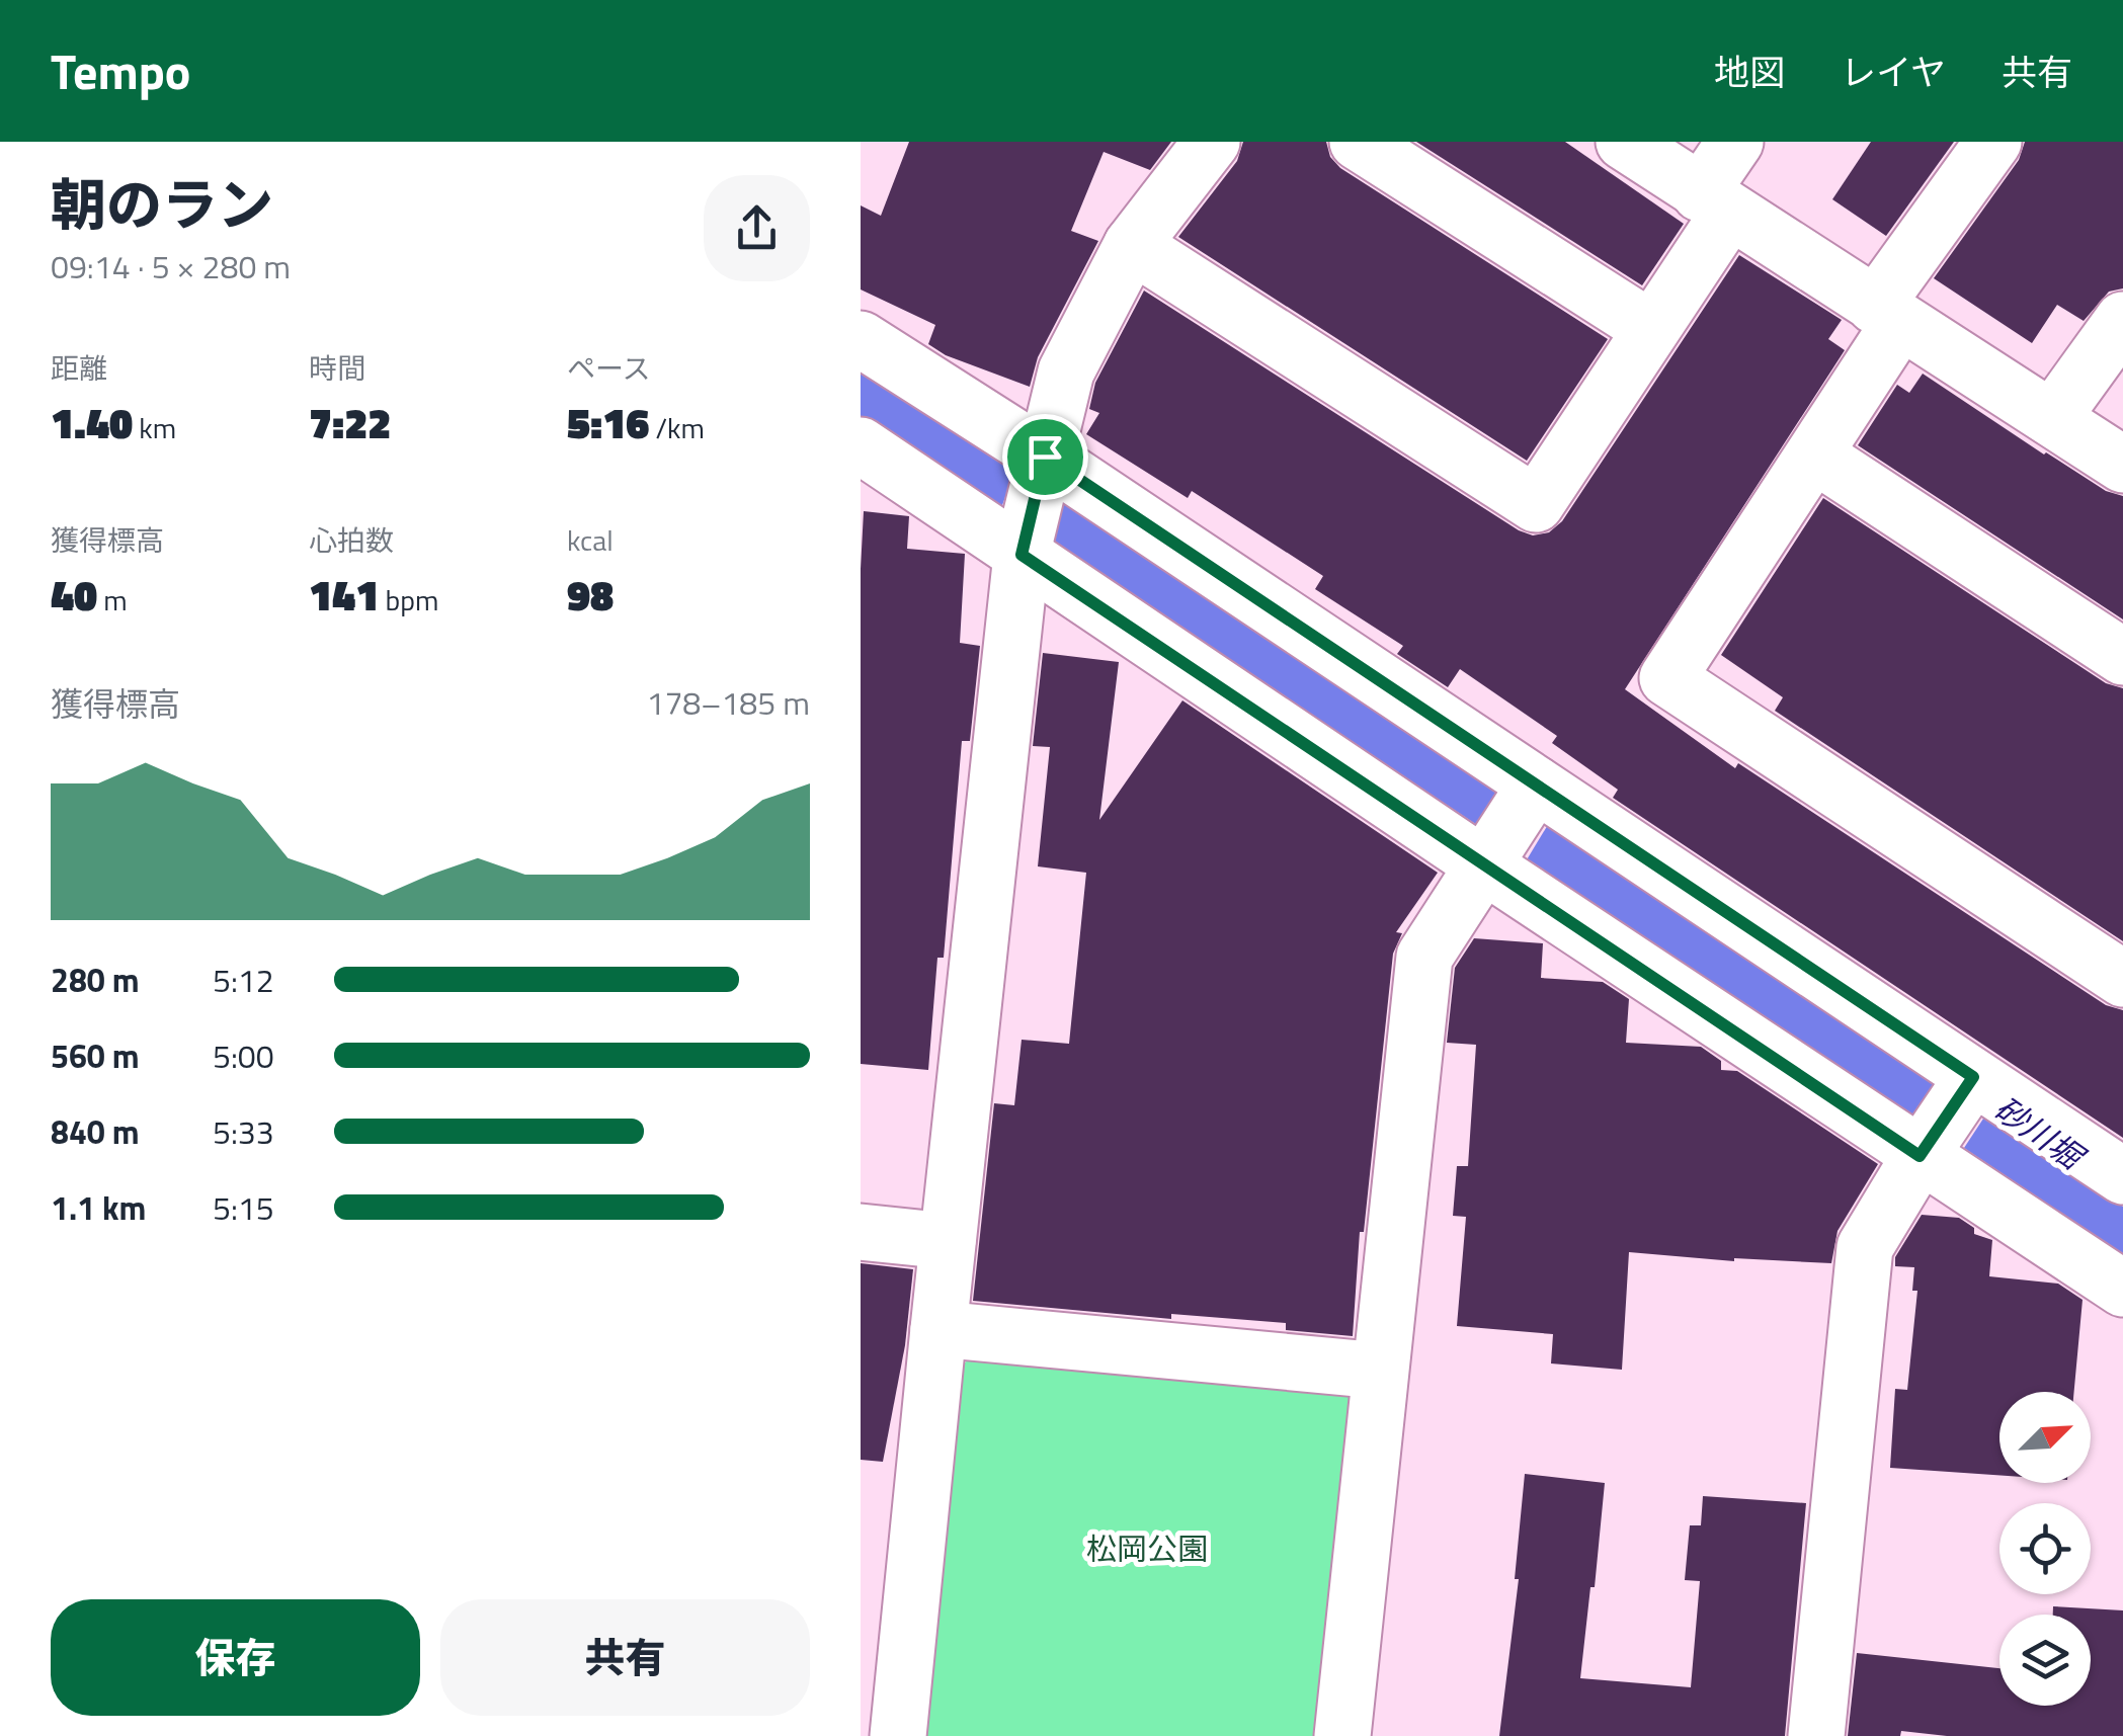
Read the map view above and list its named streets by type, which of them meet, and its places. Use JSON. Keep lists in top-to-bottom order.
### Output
{
  "water": ["砂川堀"],
  "parks": ["松岡公園"],
  "north": "top right",
  "page": {
    "header": "Tempo",
    "nav": ["地図", "レイヤ", "共有"],
    "heading": ["朝のラン", "09:14 · 5 × 280 m"],
    "stats": [
      ["距離", "1.40 km"],
      ["時間", "7:22"],
      ["ペース", "5:16 /km"],
      ["獲得標高", "40 m"],
      ["心拍数", "141 bpm"],
      ["kcal", "98"]
    ],
    "chart": ["獲得標高", "178–185 m"],
    "list": [
      {
        "name": "280 m",
        "note": "5:12"
      },
      {
        "name": "560 m",
        "note": "5:00"
      },
      {
        "name": "840 m",
        "note": "5:33"
      },
      {
        "name": "1.1 km",
        "note": "5:15"
      }
    ],
    "buttons": ["保存", "共有"]
  }
}
